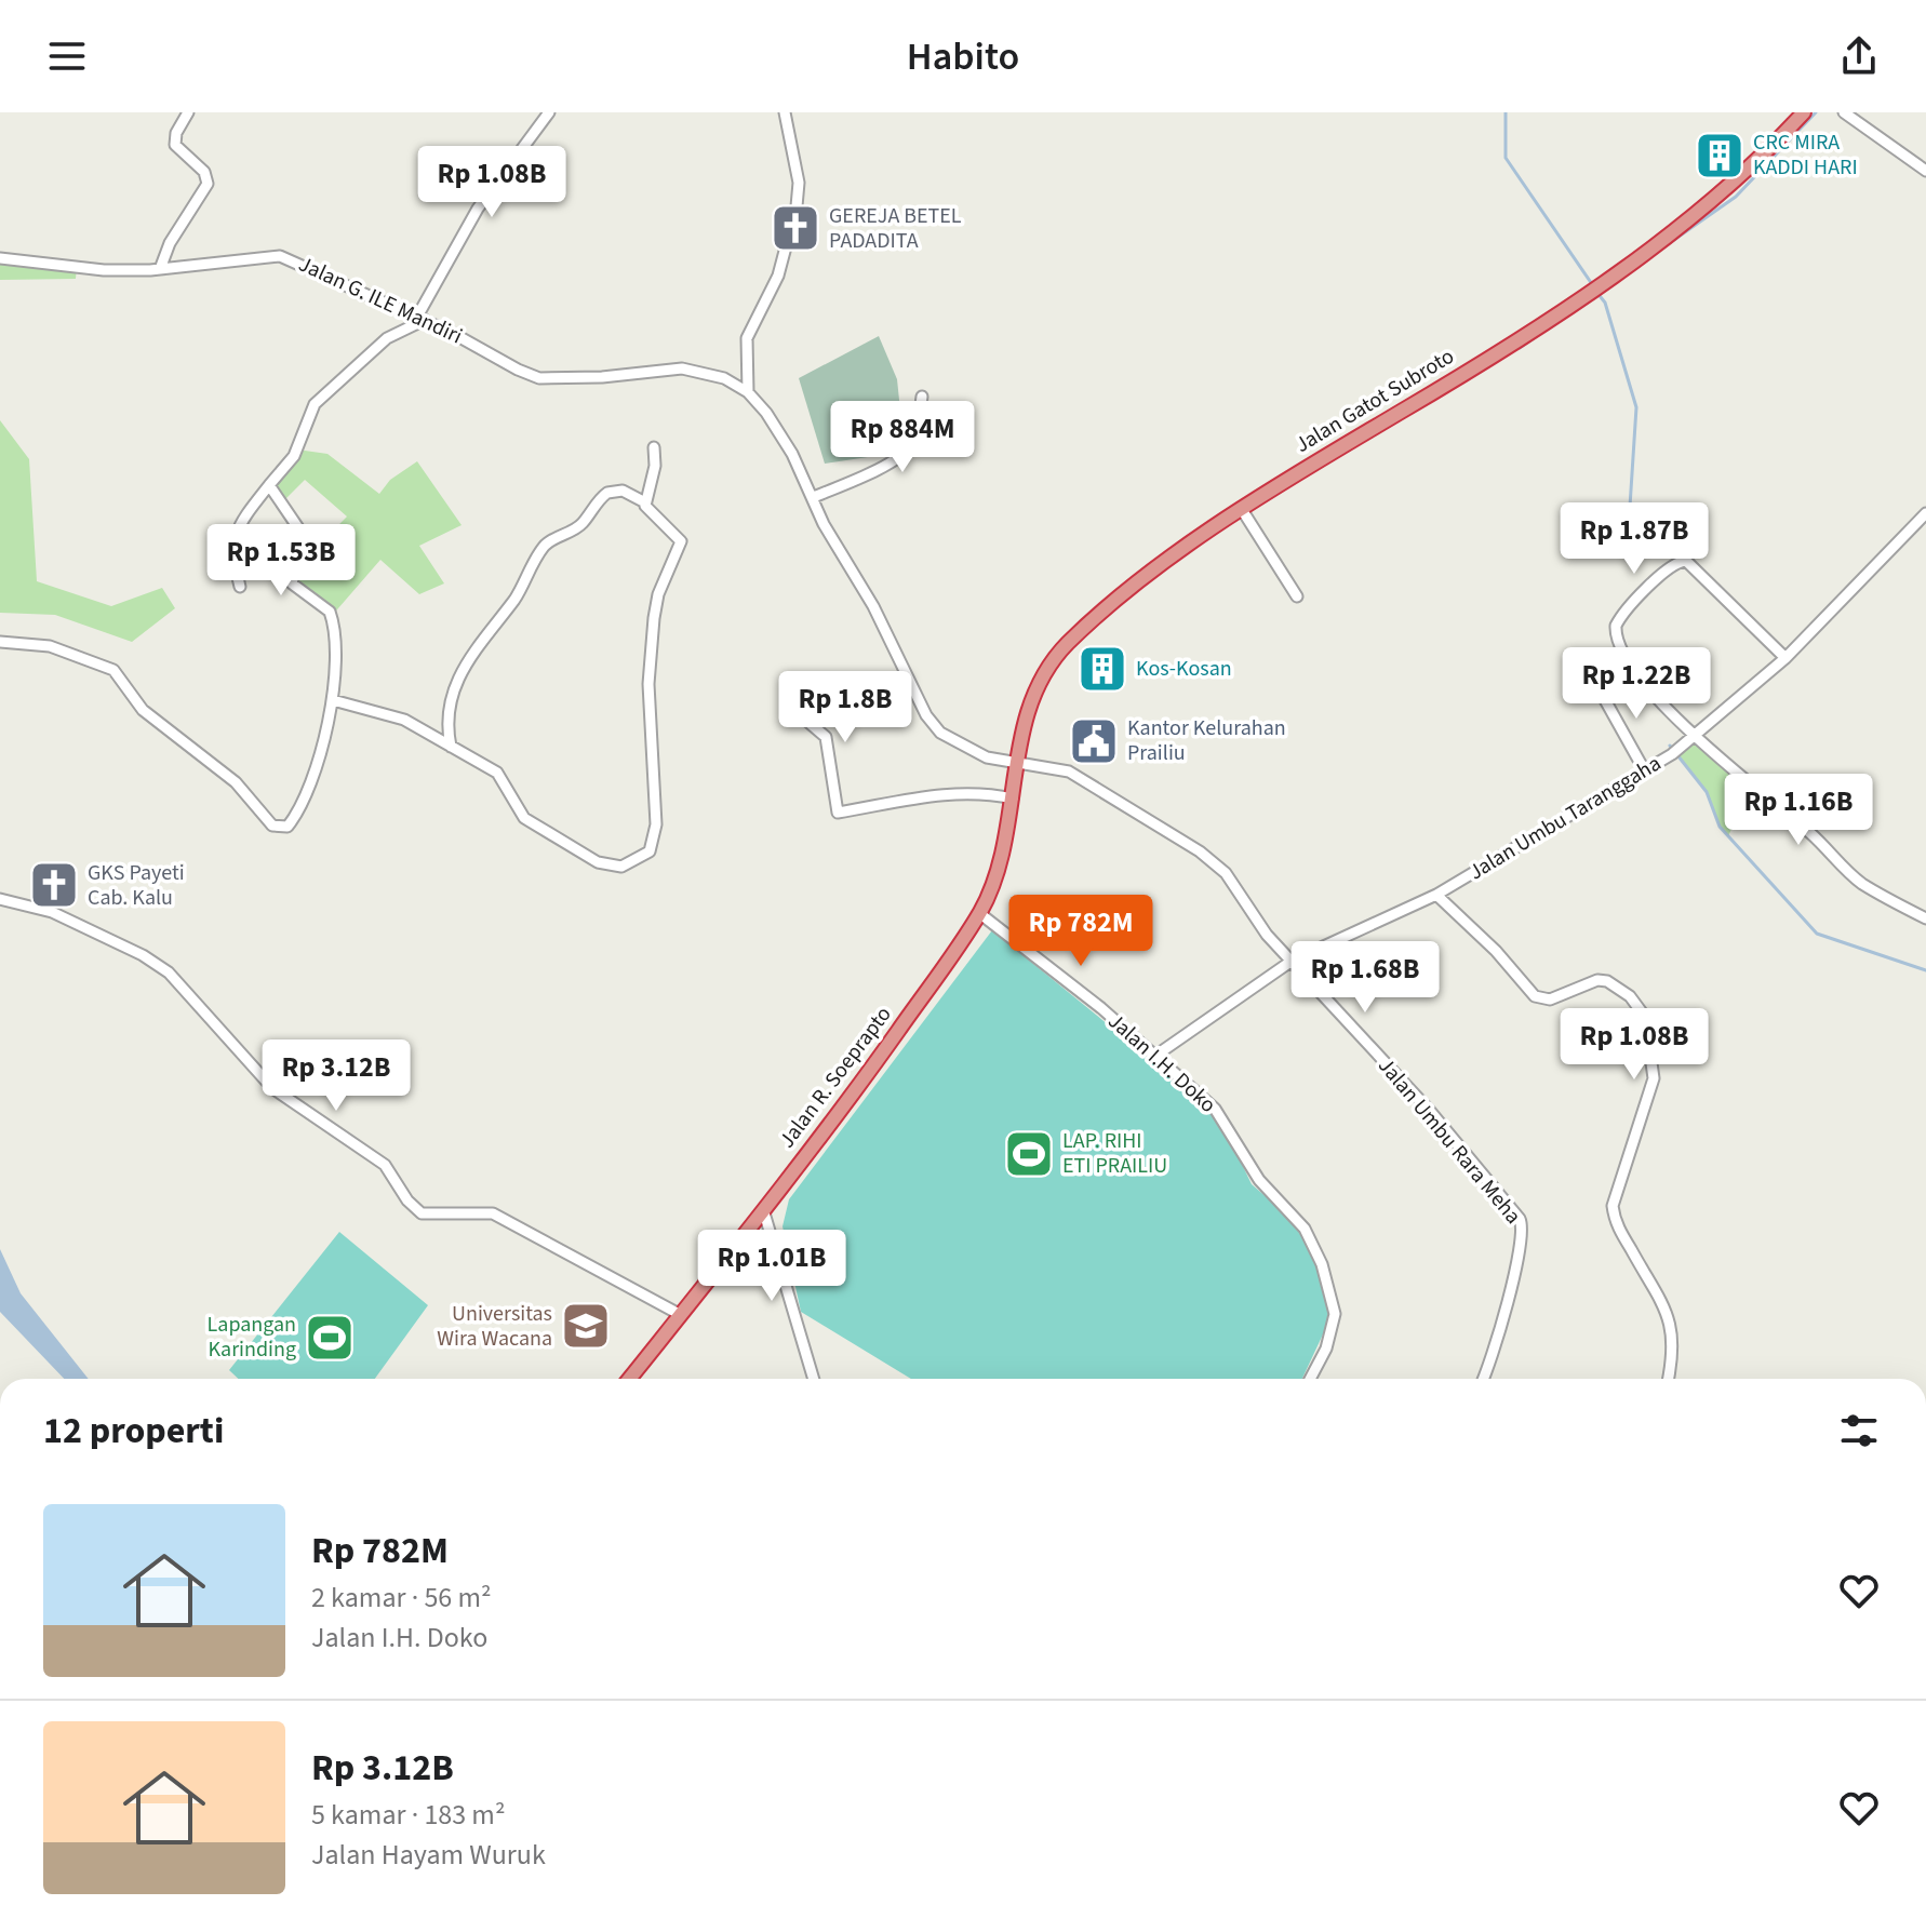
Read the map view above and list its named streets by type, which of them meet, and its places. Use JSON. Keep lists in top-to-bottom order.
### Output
{
  "streets": {
    "highway": ["Jalan Gatot Subroto", "Jalan R. Soeprapto"],
    "street": [
      "Jalan G. ILE Mandiri",
      "Jalan Umbu Taranggaha",
      "Jalan I.H. Doko",
      "Jalan Umbu Rara Meha"
    ]
  },
  "crossings": [
    ["Jalan G. ILE Mandiri", "Jalan Umbu Rara Meha"],
    ["Jalan Gatot Subroto", "Jalan R. Soeprapto"],
    ["Jalan Gatot Subroto", "Jalan Umbu Rara Meha"],
    ["Jalan Umbu Taranggaha", "Jalan I.H. Doko"],
    ["Jalan Umbu Taranggaha", "Jalan Umbu Rara Meha"],
    ["Jalan I.H. Doko", "Jalan R. Soeprapto"],
    ["Jalan R. Soeprapto", "Jalan Umbu Rara Meha"]
  ],
  "places": {
    "building": ["CRC MIRA KADDI HARI", "Kos-Kosan"],
    "church": ["GEREJA BETEL PADADITA", "GKS Payeti Cab. Kalu"],
    "public building": ["Kantor Kelurahan Prailiu"],
    "sports": ["LAP. RIHI ETI PRAILIU", "Lapangan Karinding"],
    "school or university": ["Universitas Wira Wacana"]
  },
  "page": {
    "header": "Habito",
    "price": [
      "Rp 1.08B",
      "Rp 884M",
      "Rp 1.87B",
      "Rp 1.53B",
      "Rp 1.22B",
      "Rp 1.8B",
      "Rp 1.16B",
      "Rp 782M",
      "Rp 1.68B",
      "Rp 1.08B",
      "Rp 3.12B",
      "Rp 1.01B"
    ],
    "heading": "12 properti",
    "list": [
      {
        "name": "Rp 782M",
        "note": "2 kamar · 56 m² · Jalan I.H. Doko"
      },
      {
        "name": "Rp 3.12B",
        "note": "5 kamar · 183 m² · Jalan Hayam Wuruk"
      }
    ]
  }
}
